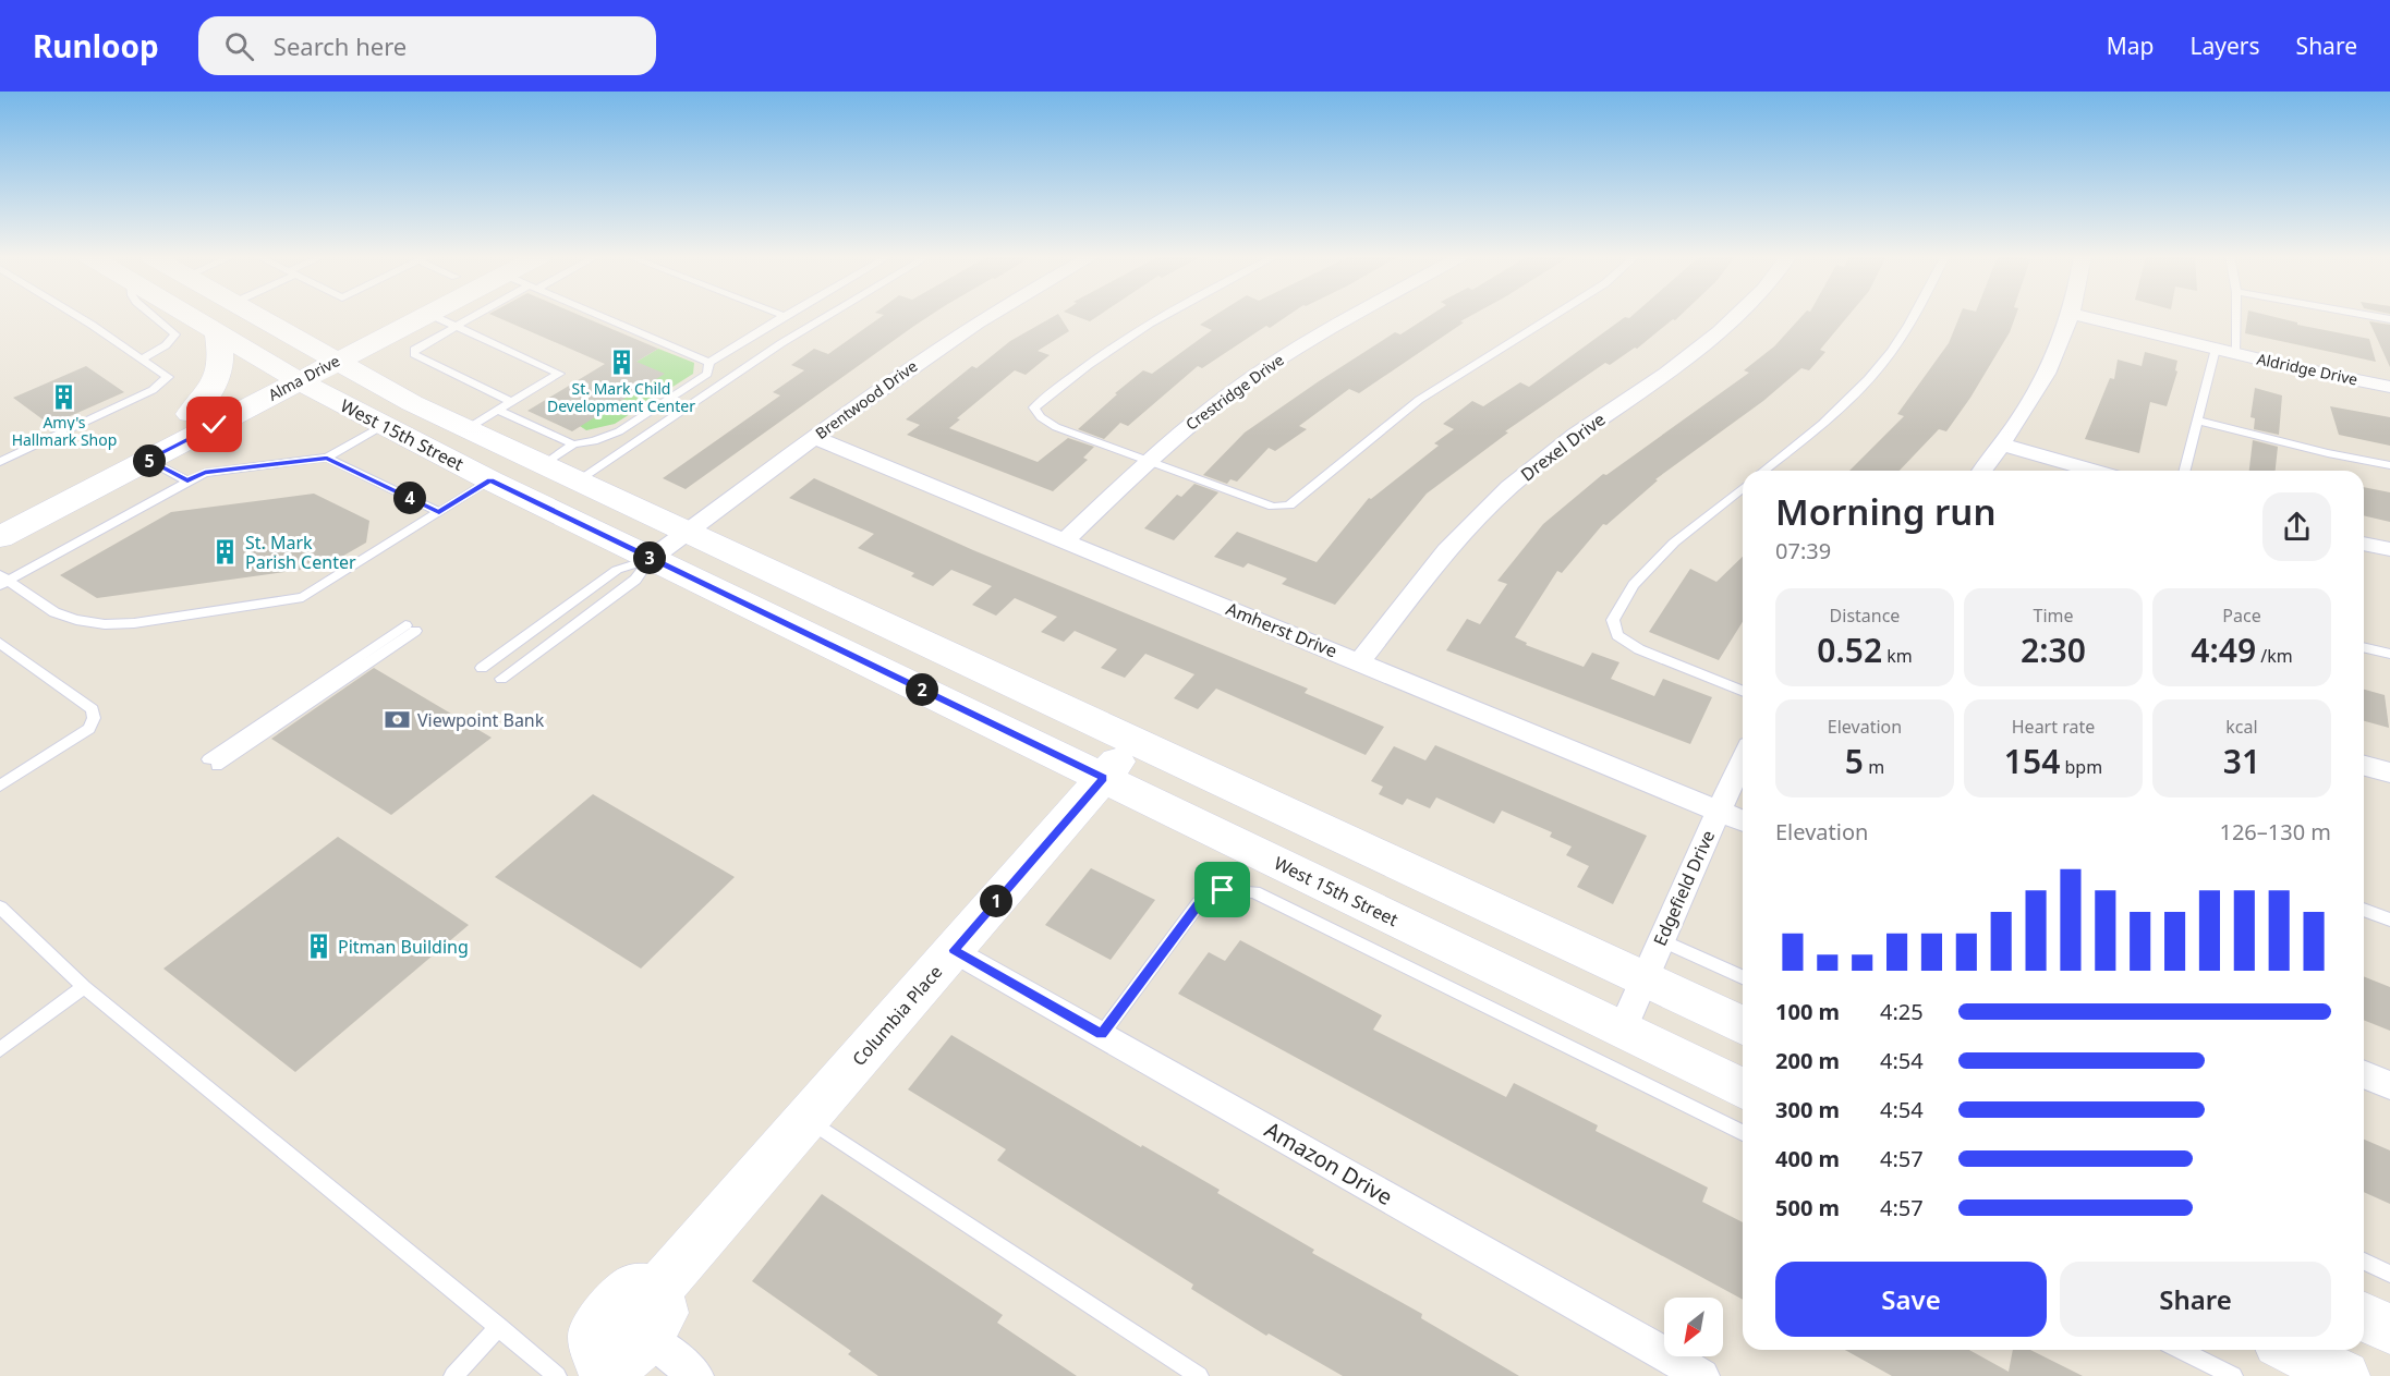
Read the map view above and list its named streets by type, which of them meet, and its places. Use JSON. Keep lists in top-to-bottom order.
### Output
{
  "streets": {
    "main road": ["Alma Drive", "West 15th Street", "Columbia Place"],
    "street": [
      "Aldridge Drive",
      "Crestridge Drive",
      "Brentwood Drive",
      "Drexel Drive",
      "Amherst Drive",
      "Edgefield Drive",
      "Amazon Drive"
    ]
  },
  "crossings": [
    ["Alma Drive", "West 15th Street"],
    ["Crestridge Drive", "Amherst Drive"],
    ["Brentwood Drive", "West 15th Street"],
    ["Brentwood Drive", "Amherst Drive"],
    ["West 15th Street", "Edgefield Drive"],
    ["West 15th Street", "Columbia Place"],
    ["Drexel Drive", "Amherst Drive"],
    ["Amherst Drive", "Edgefield Drive"],
    ["Columbia Place", "Amazon Drive"]
  ],
  "places": {
    "building": [
      "St. Mark Child Development Center",
      "Amy's Hallmark Shop",
      "St. Mark Parish Center",
      "Pitman Building"
    ],
    "bank": ["Viewpoint Bank"]
  },
  "north": "bottom left",
  "page": {
    "header": "Runloop",
    "search": "Search here",
    "nav": ["Map", "Layers", "Share"],
    "pins": [
      "5",
      "4",
      "3",
      "2",
      "1"
    ],
    "heading": ["Morning run", "07:39"],
    "stats": [
      ["Distance", "0.52 km"],
      ["Time", "2:30"],
      ["Pace", "4:49 /km"],
      ["Elevation", "5 m"],
      ["Heart rate", "154 bpm"],
      ["kcal", "31"]
    ],
    "chart": ["Elevation", "126–130 m"],
    "list": [
      {
        "name": "100 m",
        "note": "4:25"
      },
      {
        "name": "200 m",
        "note": "4:54"
      },
      {
        "name": "300 m",
        "note": "4:54"
      },
      {
        "name": "400 m",
        "note": "4:57"
      },
      {
        "name": "500 m",
        "note": "4:57"
      }
    ],
    "buttons": ["Save", "Share"]
  }
}
